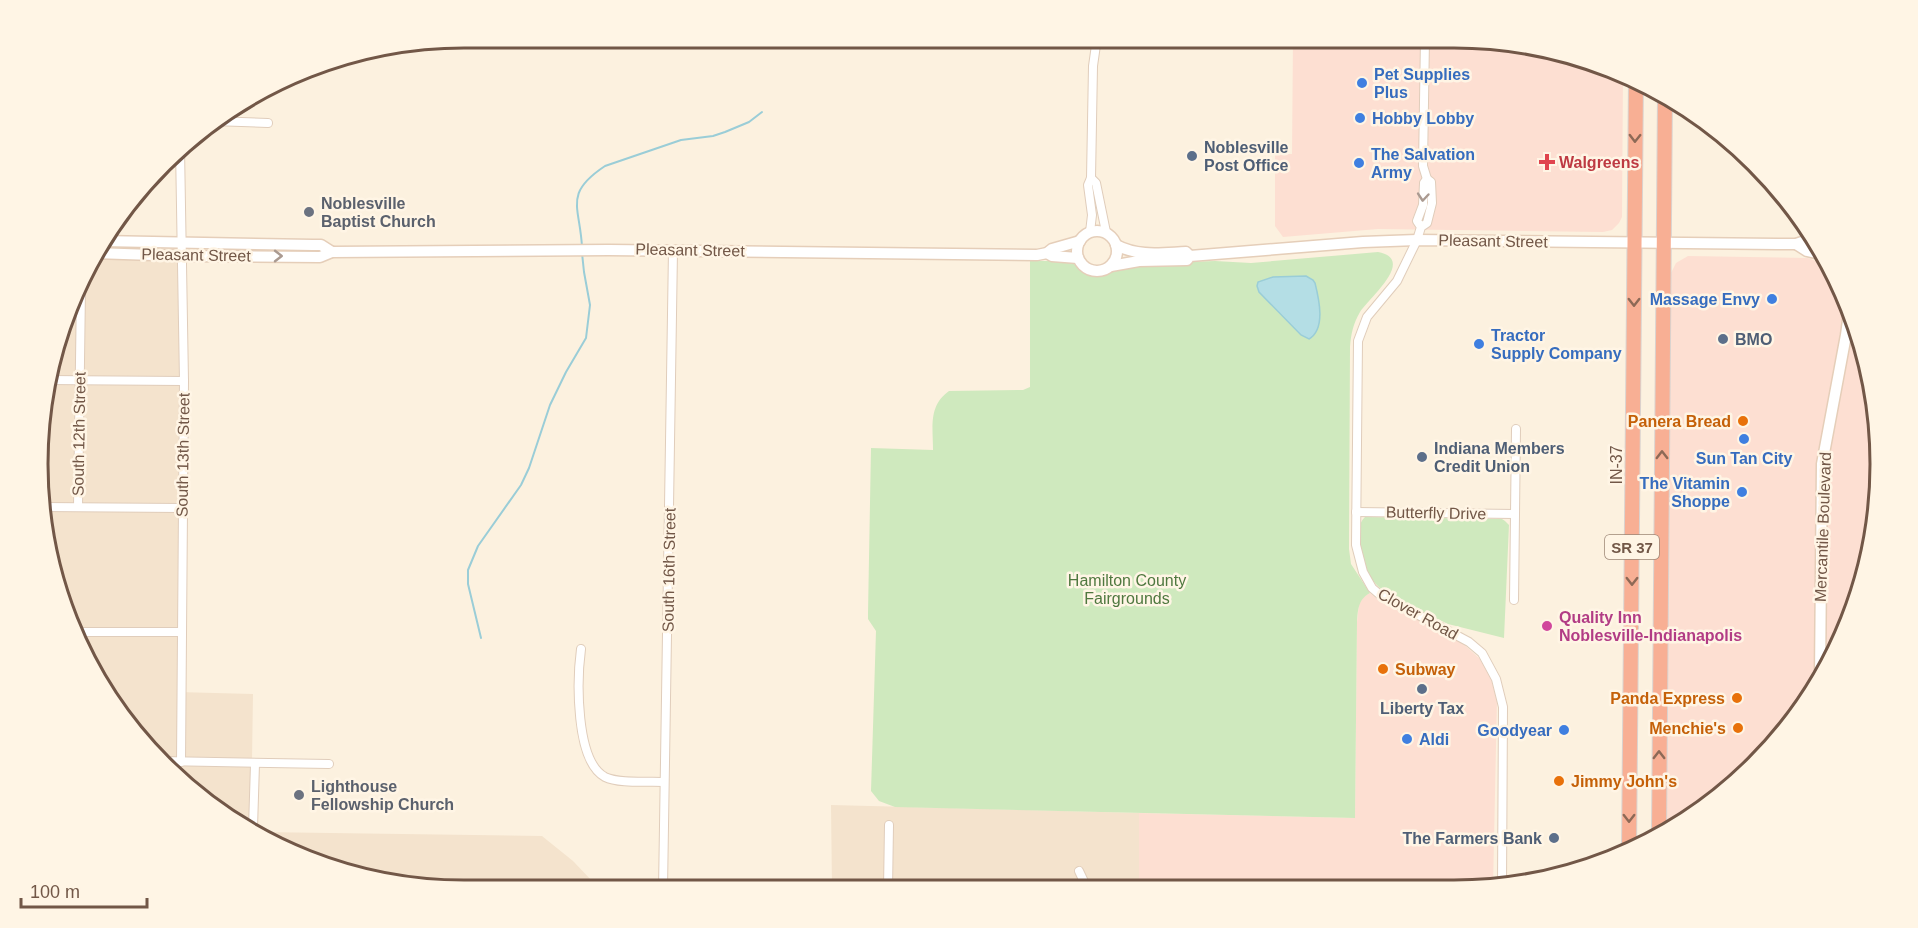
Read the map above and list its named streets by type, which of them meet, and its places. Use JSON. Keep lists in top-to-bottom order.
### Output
{
  "streets": {
    "highway": ["IN-37", "SR 37"],
    "street": [
      "Pleasant Street",
      "South 12th Street",
      "South 13th Street",
      "Butterfly Drive",
      "Mercantile Boulevard",
      "South 16th Street",
      "Clover Road"
    ]
  },
  "crossings": [
    ["Pleasant Street", "South 13th Street"],
    ["Pleasant Street", "IN-37"],
    ["Pleasant Street", "SR 37"],
    ["Pleasant Street", "South 16th Street"],
    ["Pleasant Street", "Clover Road"],
    ["Butterfly Drive", "Clover Road"]
  ],
  "parks": ["Hamilton County Fairgrounds"],
  "places": {
    "other": [
      "Pet Supplies Plus",
      "Hobby Lobby",
      "Noblesville Post Office",
      "The Salvation Army",
      "Noblesville Baptist Church",
      "Massage Envy",
      "BMO",
      "Tractor Supply Company",
      "Panera Bread",
      "Sun Tan City",
      "Indiana Members Credit Union",
      "The Vitamin Shoppe",
      "Quality Inn Noblesville-Indianapolis",
      "Subway",
      "Liberty Tax",
      "Panda Express",
      "Menchie's",
      "Goodyear",
      "Aldi",
      "Jimmy John's",
      "Lighthouse Fellowship Church",
      "The Farmers Bank"
    ],
    "health": ["Walgreens"]
  },
  "scale_bar": "100 m"
}
